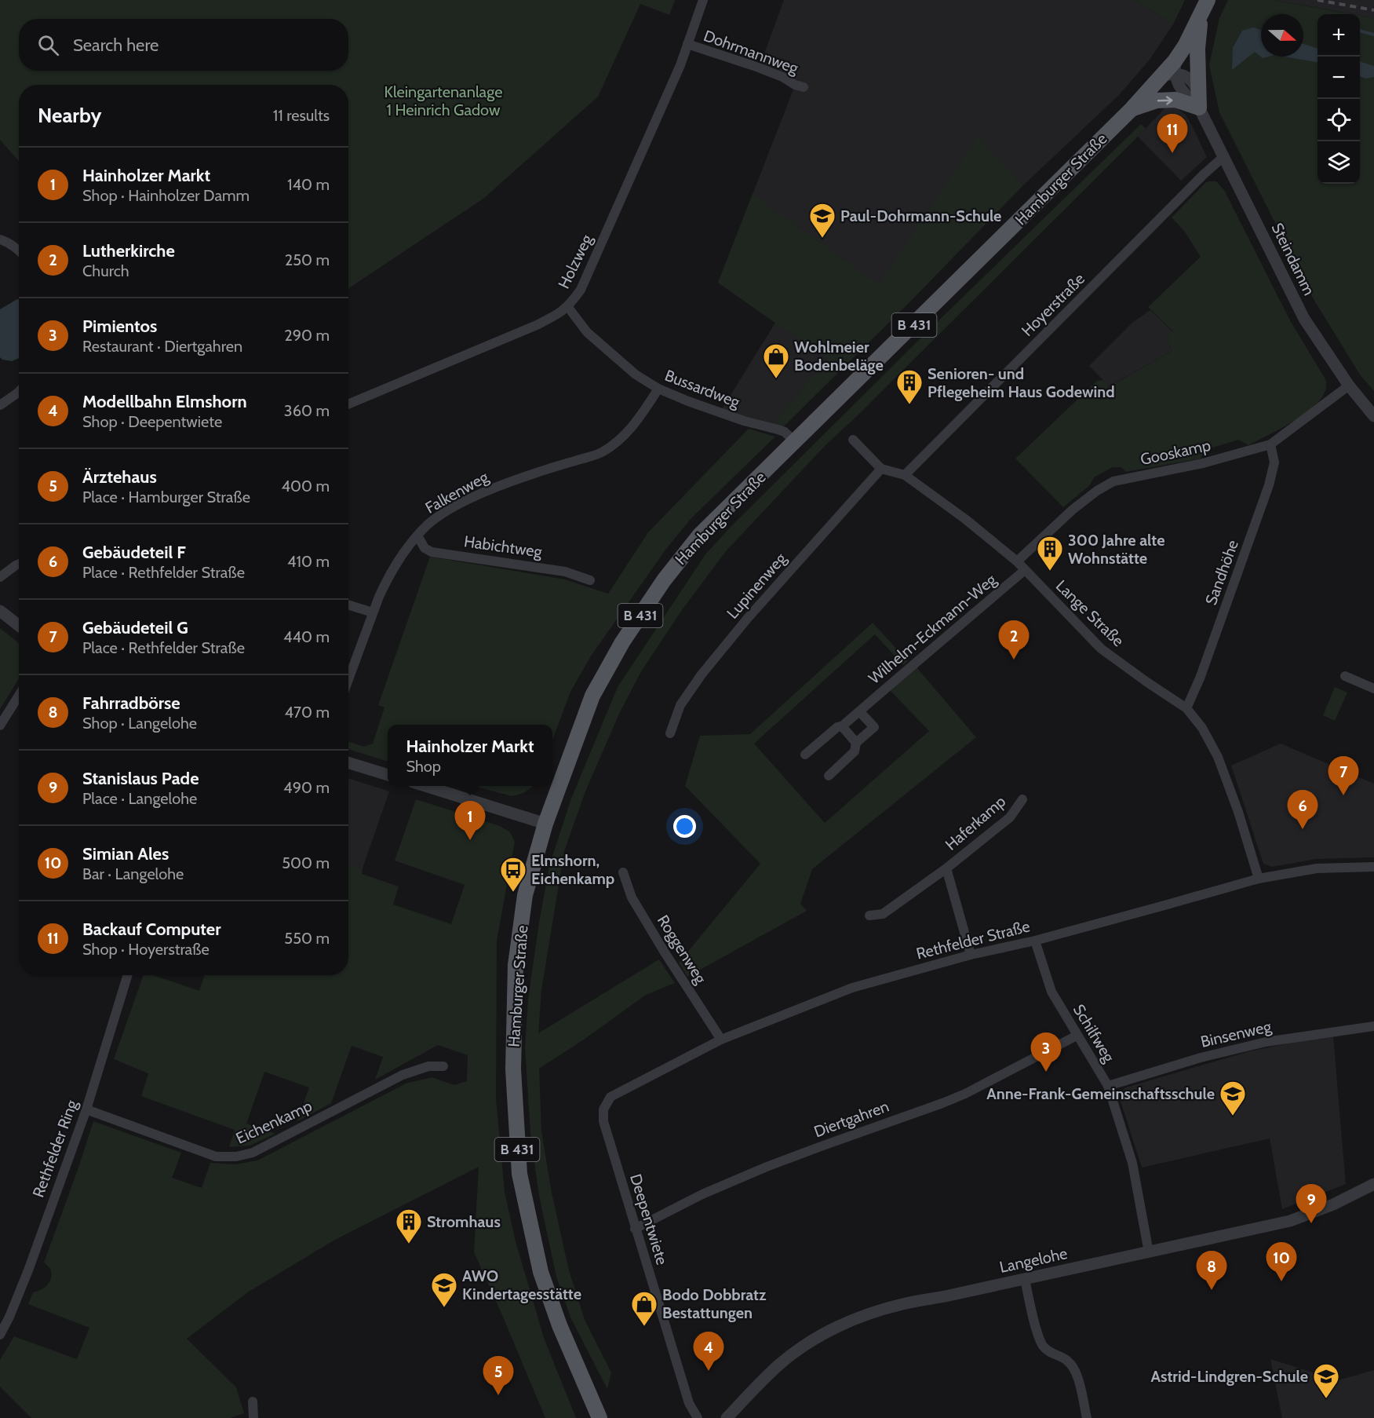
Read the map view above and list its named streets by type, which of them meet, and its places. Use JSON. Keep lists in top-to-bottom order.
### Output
{
  "streets": {
    "main road": ["Hamburger Straße", "B 431"],
    "street": [
      "Dohrmannweg",
      "Steindamm",
      "Holzweg",
      "Hoyerstraße",
      "Bussardweg",
      "Gooskamp",
      "Falkenweg",
      "Habichtweg",
      "Sandhöhe",
      "Lupinenweg",
      "Lange Straße",
      "Wilhelm-Eckmann-Weg",
      "Haferkamp",
      "Rethfelder Straße",
      "Roggenweg",
      "Schilfweg",
      "Binsenweg",
      "Diertgahren",
      "Eichenkamp",
      "Rethfelder Ring",
      "Deepentwiete",
      "Langelohe"
    ]
  },
  "crossings": [
    ["Dohrmannweg", "Holzweg"],
    ["Hamburger Straße", "Steindamm"],
    ["Hamburger Straße", "Bussardweg"],
    ["Steindamm", "Hoyerstraße"],
    ["Steindamm", "Gooskamp"],
    ["Holzweg", "Bussardweg"],
    ["Hoyerstraße", "Lange Straße"],
    ["Bussardweg", "Falkenweg"],
    ["Gooskamp", "Sandhöhe"],
    ["Gooskamp", "Lange Straße"],
    ["Falkenweg", "Habichtweg"],
    ["Sandhöhe", "Lange Straße"],
    ["Lupinenweg", "Lange Straße"],
    ["Lange Straße", "Wilhelm-Eckmann-Weg"],
    ["Lange Straße", "Rethfelder Straße"],
    ["Haferkamp", "Rethfelder Straße"],
    ["Rethfelder Straße", "Roggenweg"],
    ["Rethfelder Straße", "Schilfweg"],
    ["Rethfelder Straße", "Deepentwiete"],
    ["Schilfweg", "Binsenweg"],
    ["Schilfweg", "Diertgahren"],
    ["Schilfweg", "Langelohe"],
    ["Diertgahren", "Deepentwiete"],
    ["Eichenkamp", "Rethfelder Ring"]
  ],
  "parks": ["Kleingartenanlage 1 Heinrich Gadow"],
  "places": {
    "school or university": [
      "Paul-Dohrmann-Schule",
      "Anne-Frank-Gemeinschaftsschule",
      "AWO Kindertagesstätte",
      "Astrid-Lindgren-Schule"
    ],
    "shop": ["Wohlmeier Bodenbeläge", "Bodo Dobbratz Bestattungen"],
    "building": ["Senioren- und Pflegeheim Haus Godewind", "300 Jahre alte Wohnstätte", "Stromhaus"],
    "bus stop": ["Elmshorn, Eichenkamp"]
  },
  "north": "right",
  "page": {
    "map_buttons": ["+", "−"],
    "search": "Search here",
    "heading": ["Nearby", "11 results"],
    "pins": [
      "11",
      "2",
      "7",
      "6",
      "1",
      "3",
      "9",
      "10",
      "8",
      "4",
      "5"
    ],
    "list": [
      {
        "mark": "1",
        "name": "Hainholzer Markt",
        "note": "Shop · Hainholzer Damm",
        "value": "140 m"
      },
      {
        "mark": "2",
        "name": "Lutherkirche",
        "note": "Church",
        "value": "250 m"
      },
      {
        "mark": "3",
        "name": "Pimientos",
        "note": "Restaurant · Diertgahren",
        "value": "290 m"
      },
      {
        "mark": "4",
        "name": "Modellbahn Elmshorn",
        "note": "Shop · Deepentwiete",
        "value": "360 m"
      },
      {
        "mark": "5",
        "name": "Ärztehaus",
        "note": "Place · Hamburger Straße",
        "value": "400 m"
      },
      {
        "mark": "6",
        "name": "Gebäudeteil F",
        "note": "Place · Rethfelder Straße",
        "value": "410 m"
      },
      {
        "mark": "7",
        "name": "Gebäudeteil G",
        "note": "Place · Rethfelder Straße",
        "value": "440 m"
      },
      {
        "mark": "8",
        "name": "Fahrradbörse",
        "note": "Shop · Langelohe",
        "value": "470 m"
      },
      {
        "mark": "9",
        "name": "Stanislaus Pade",
        "note": "Place · Langelohe",
        "value": "490 m"
      },
      {
        "mark": "10",
        "name": "Simian Ales",
        "note": "Bar · Langelohe",
        "value": "500 m"
      },
      {
        "mark": "11",
        "name": "Backauf Computer",
        "note": "Shop · Hoyerstraße",
        "value": "550 m"
      }
    ],
    "popup": ["Hainholzer Markt", "Shop"]
  }
}
